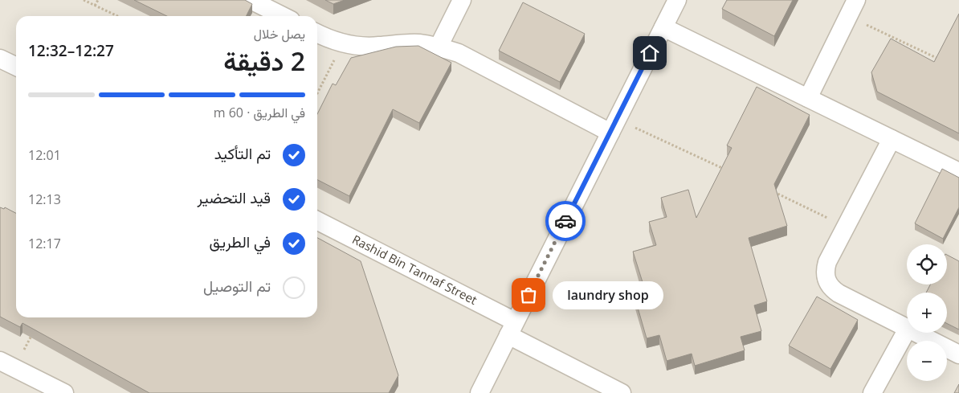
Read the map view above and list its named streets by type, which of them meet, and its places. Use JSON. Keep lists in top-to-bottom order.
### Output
{
  "streets": {
    "street": ["Rashid Bin Tannaf Street"]
  },
  "places": ["laundry shop"],
  "page": {
    "heading": ["2 دقيقة", "يصل خلال", "12:27–12:32"],
    "bar": "في الطريق · 60 m",
    "list": [
      ["تم التأكيد", "12:01"],
      ["قيد التحضير", "12:13"],
      ["في الطريق", "12:17"],
      "تم التوصيل"
    ],
    "map_buttons": ["+", "−"],
    "bubble": "laundry shop"
  }
}
